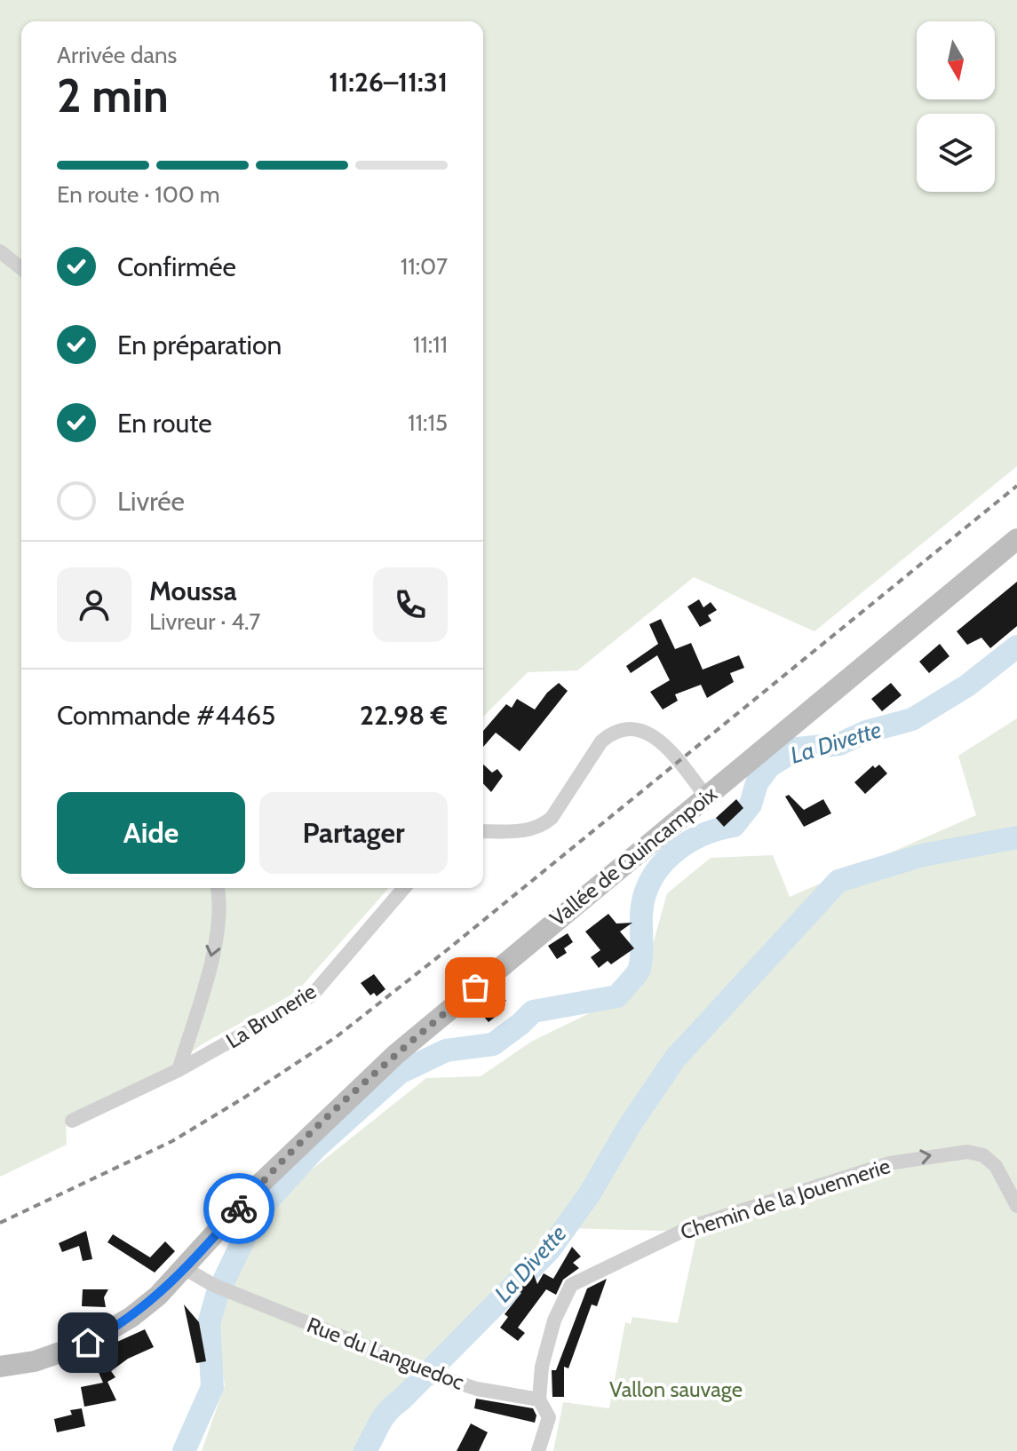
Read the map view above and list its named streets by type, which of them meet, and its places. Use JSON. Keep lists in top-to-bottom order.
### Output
{
  "streets": {
    "main road": ["Vallée de Quincampoix"],
    "street": ["La Brunerie", "Chemin de la Jouennerie", "Rue du Languedoc"]
  },
  "crossings": [
    ["Vallée de Quincampoix", "Rue du Languedoc"],
    ["Chemin de la Jouennerie", "Rue du Languedoc"]
  ],
  "one_way": ["Chemin de la Jouennerie"],
  "water": ["La Divette"],
  "parks": ["Vallon sauvage"],
  "north": "bottom",
  "page": {
    "heading": ["2 min", "Arrivée dans", "11:26–11:31"],
    "panel": [
      "Moussa",
      "Livreur · 4.7",
      "Commande #4465",
      "22.98 €"
    ],
    "bar": "En route · 100 m",
    "list": [
      ["Confirmée", "11:07"],
      ["En préparation", "11:11"],
      ["En route", "11:15"],
      "Livrée"
    ],
    "buttons": ["Aide", "Partager"]
  }
}
